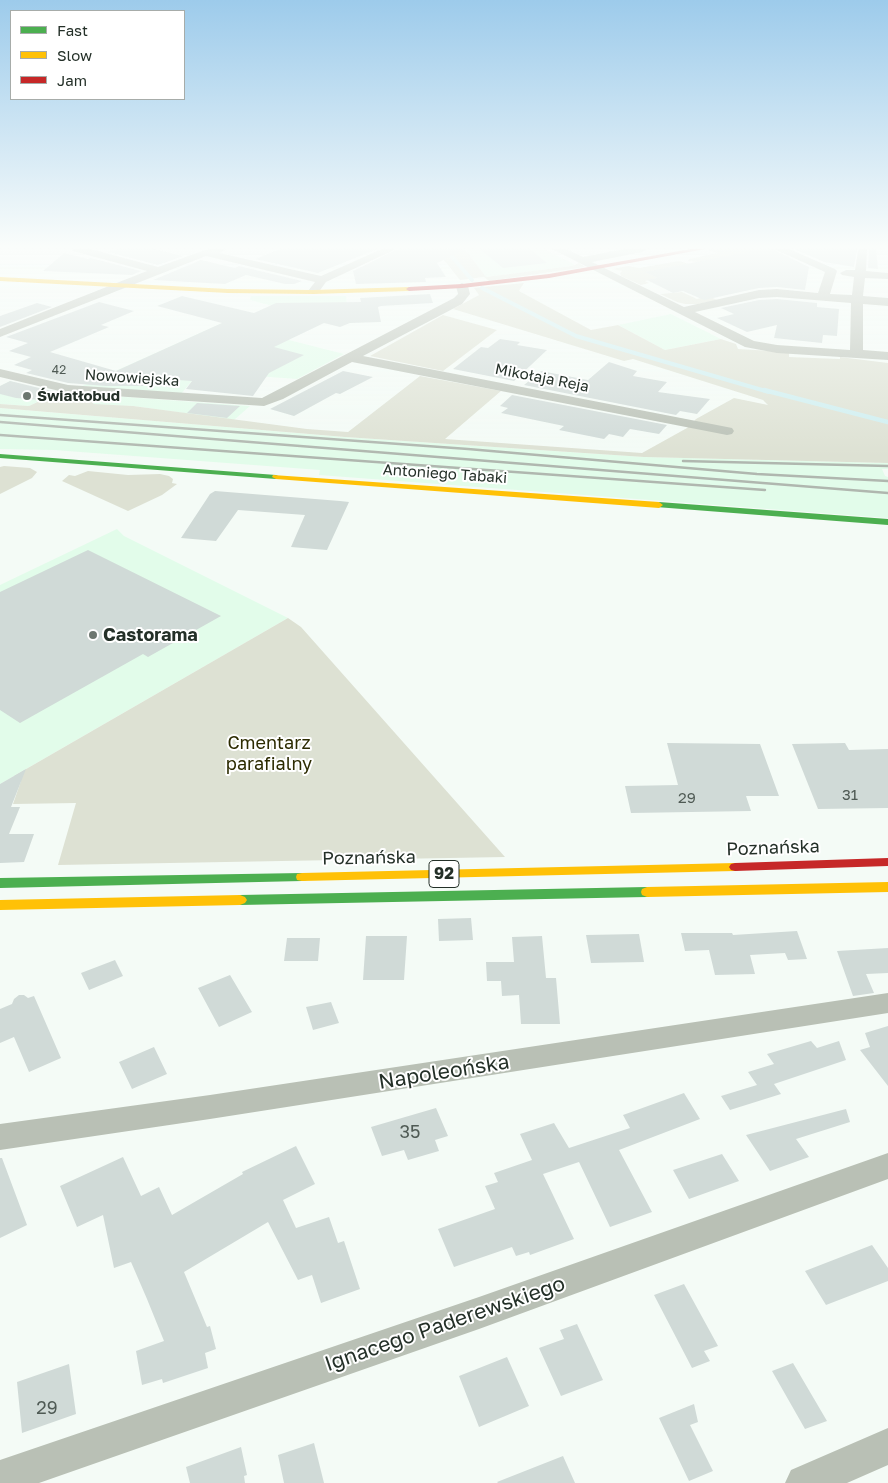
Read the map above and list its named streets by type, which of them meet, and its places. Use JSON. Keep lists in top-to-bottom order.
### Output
{
  "streets": {
    "street": [
      "Nowowiejska",
      "Mikołaja Reja",
      "Antoniego Tabaki",
      "Poznańska",
      "92",
      "Napoleońska",
      "Ignacego Paderewskiego"
    ]
  },
  "crossings": [
    ["Nowowiejska", "Mikołaja Reja"]
  ],
  "parks": ["Cmentarz parafialny"],
  "places": ["Światłobud", "Castorama"],
  "house_numbers": [
    "42",
    "31",
    "29",
    "35",
    "29"
  ],
  "legend": ["Fast", "Slow", "Jam"]
}
